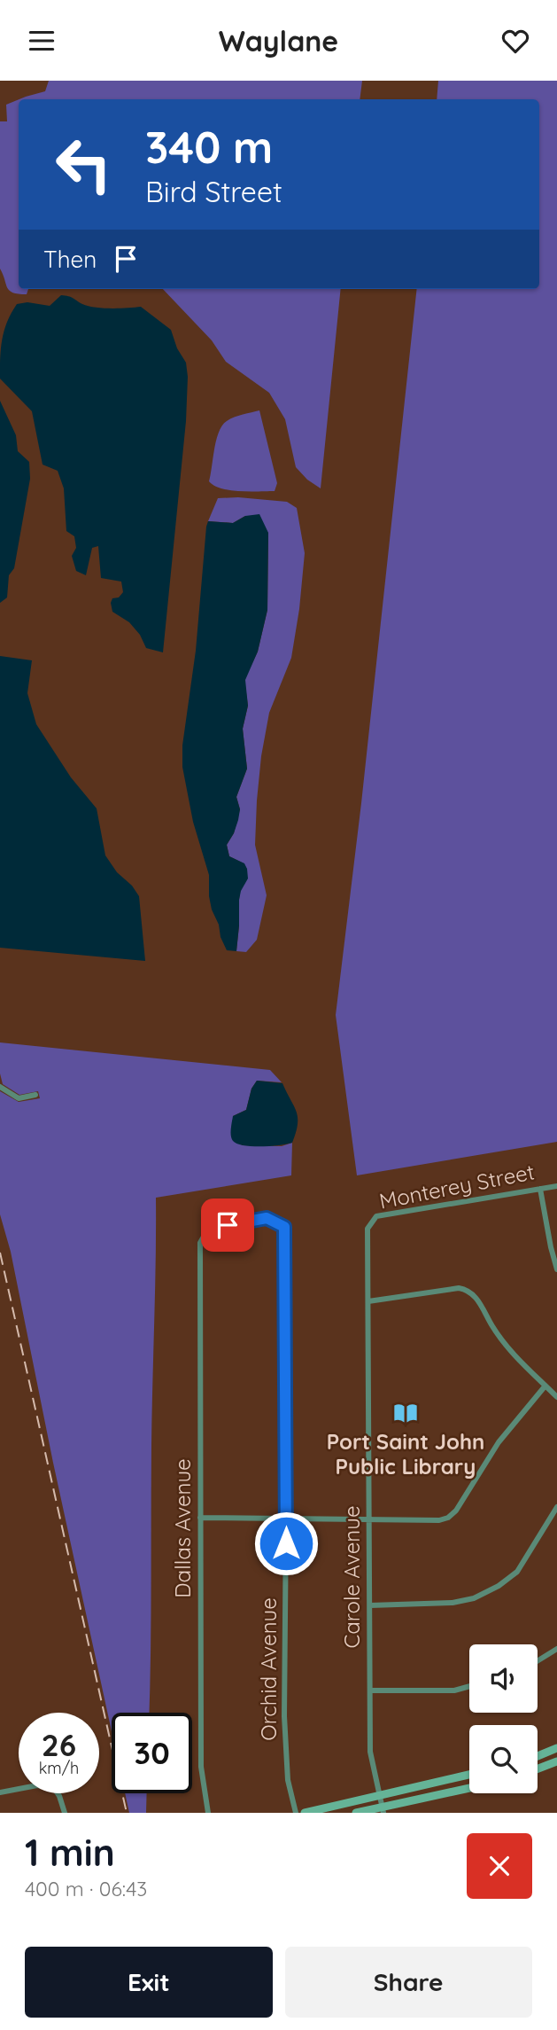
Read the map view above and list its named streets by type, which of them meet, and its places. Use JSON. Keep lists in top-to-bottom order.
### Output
{
  "streets": {
    "street": [
      "Monterey Street",
      "Dallas Avenue",
      "Carole Avenue",
      "Orchid Avenue"
    ]
  },
  "crossings": [
    ["Monterey Street", "Carole Avenue"],
    ["Dallas Avenue", "Orchid Avenue"]
  ],
  "places": {
    "library": ["Port Saint John Public Library"]
  },
  "page": {
    "header": "Waylane",
    "turn": ["340 m", "Bird Street"],
    "then": "Then",
    "speed": "26 km/h",
    "limit": "30",
    "heading": ["1 min", "400 m · 06:43"],
    "buttons": ["Exit", "Share"]
  }
}
